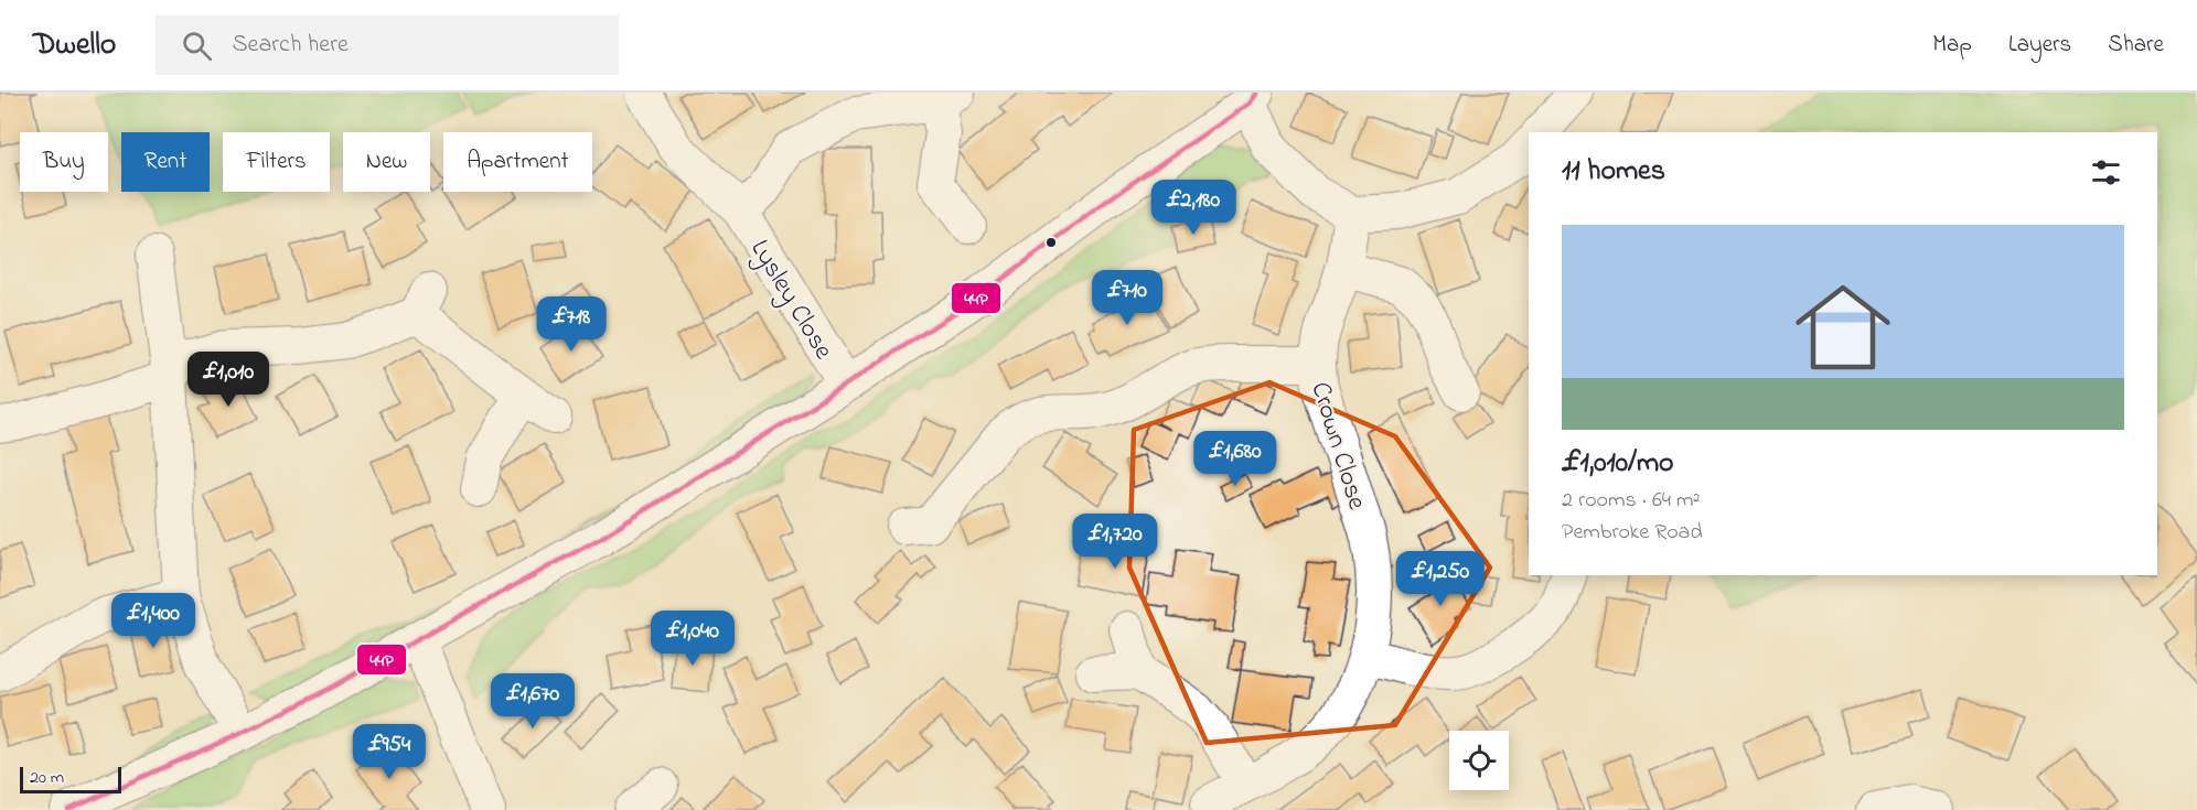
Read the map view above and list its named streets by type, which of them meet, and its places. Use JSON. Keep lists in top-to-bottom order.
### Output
{
  "streets": {
    "street": ["Lysley Close", "Crown Close"]
  },
  "lines": ["transit line 44P"],
  "scale_bar": "20 m",
  "page": {
    "header": "Dwello",
    "search": "Search here",
    "nav": ["Map", "Layers", "Share"],
    "chip": [
      "Buy",
      "Rent",
      "Filters",
      "New",
      "Apartment"
    ],
    "heading": "11 homes",
    "price": [
      "£2,180",
      "£710",
      "£718",
      "£1,010",
      "£1,680",
      "£1,720",
      "£1,250",
      "£1,400",
      "£1,040",
      "£1,670",
      "£954"
    ],
    "list": [
      {
        "name": "£1,010/mo",
        "note": "2 rooms · 64 m² · Pembroke Road"
      }
    ],
    "scale": "20 m"
  }
}
